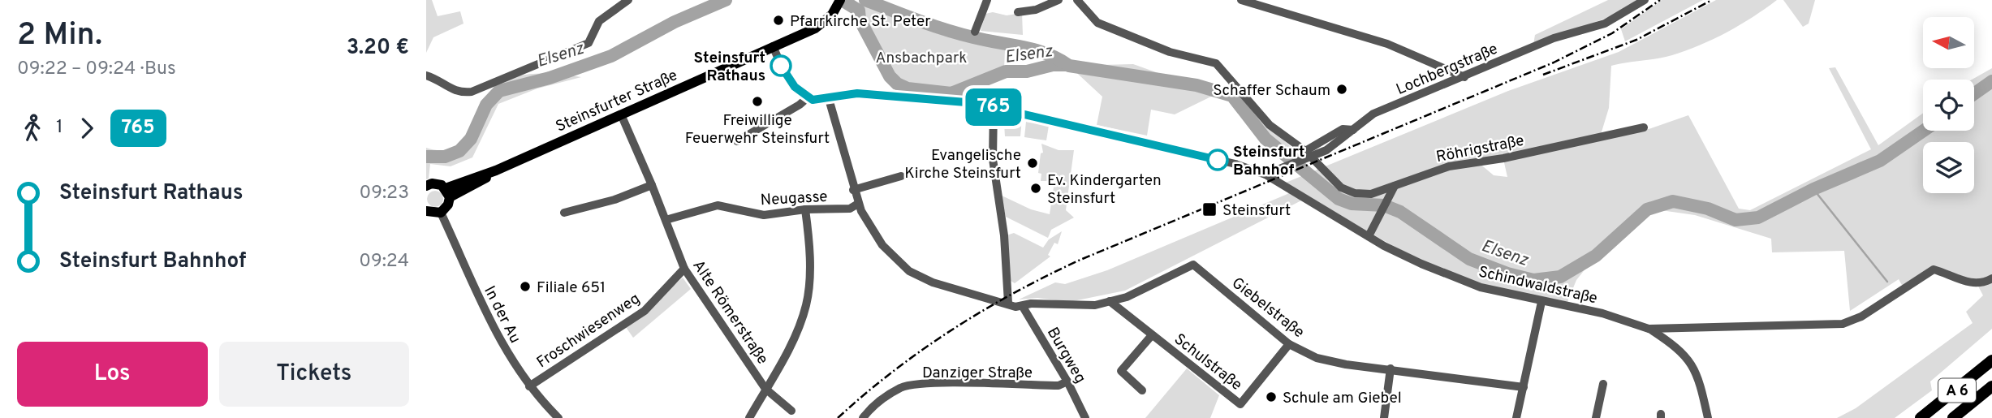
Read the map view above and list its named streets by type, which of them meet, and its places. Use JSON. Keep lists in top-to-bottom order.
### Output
{
  "streets": {
    "highway": ["A 6"],
    "main road": ["Steinsfurter Straße"],
    "street": [
      "Lochbergstraße",
      "Röhrigstraße",
      "Neugasse",
      "Schindwaldstraße",
      "Giebelstraße",
      "Alte Römerstraße",
      "In der Au",
      "Froschwiesenweg",
      "Burgweg",
      "Schulstraße",
      "Danziger Straße"
    ]
  },
  "crossings": [
    ["Lochbergstraße", "Schindwaldstraße"],
    ["Steinsfurter Straße", "Alte Römerstraße"],
    ["Neugasse", "Alte Römerstraße"],
    ["Giebelstraße", "Schulstraße"],
    ["Alte Römerstraße", "Froschwiesenweg"],
    ["In der Au", "Froschwiesenweg"],
    ["Burgweg", "Danziger Straße"]
  ],
  "water": ["Elsenz"],
  "parks": ["Ansbachpark"],
  "places": {
    "other": [
      "Pfarrkirche St. Peter",
      "Steinsfurt Rathaus",
      "Schaffer Schaum",
      "Freiwillige Feuerwehr Steinsfurt",
      "Steinsfurt Bahnhof",
      "Evangelische Kirche Steinsfurt",
      "Ev. Kindergarten Steinsfurt",
      "Filiale 651",
      "Schule am Giebel"
    ],
    "transit": ["Steinsfurt"]
  },
  "lines": ["bus line 765"],
  "north": "left",
  "page": {
    "heading": ["2 Min.", "09:22 – 09:24 · Bus", "3.20 €"],
    "on_map": "765",
    "legs": ["1", "765"],
    "list": [
      {
        "name": "Steinsfurt Rathaus",
        "value": "09:23"
      },
      {
        "name": "Steinsfurt Bahnhof",
        "value": "09:24"
      }
    ],
    "buttons": ["Los", "Tickets"]
  }
}
